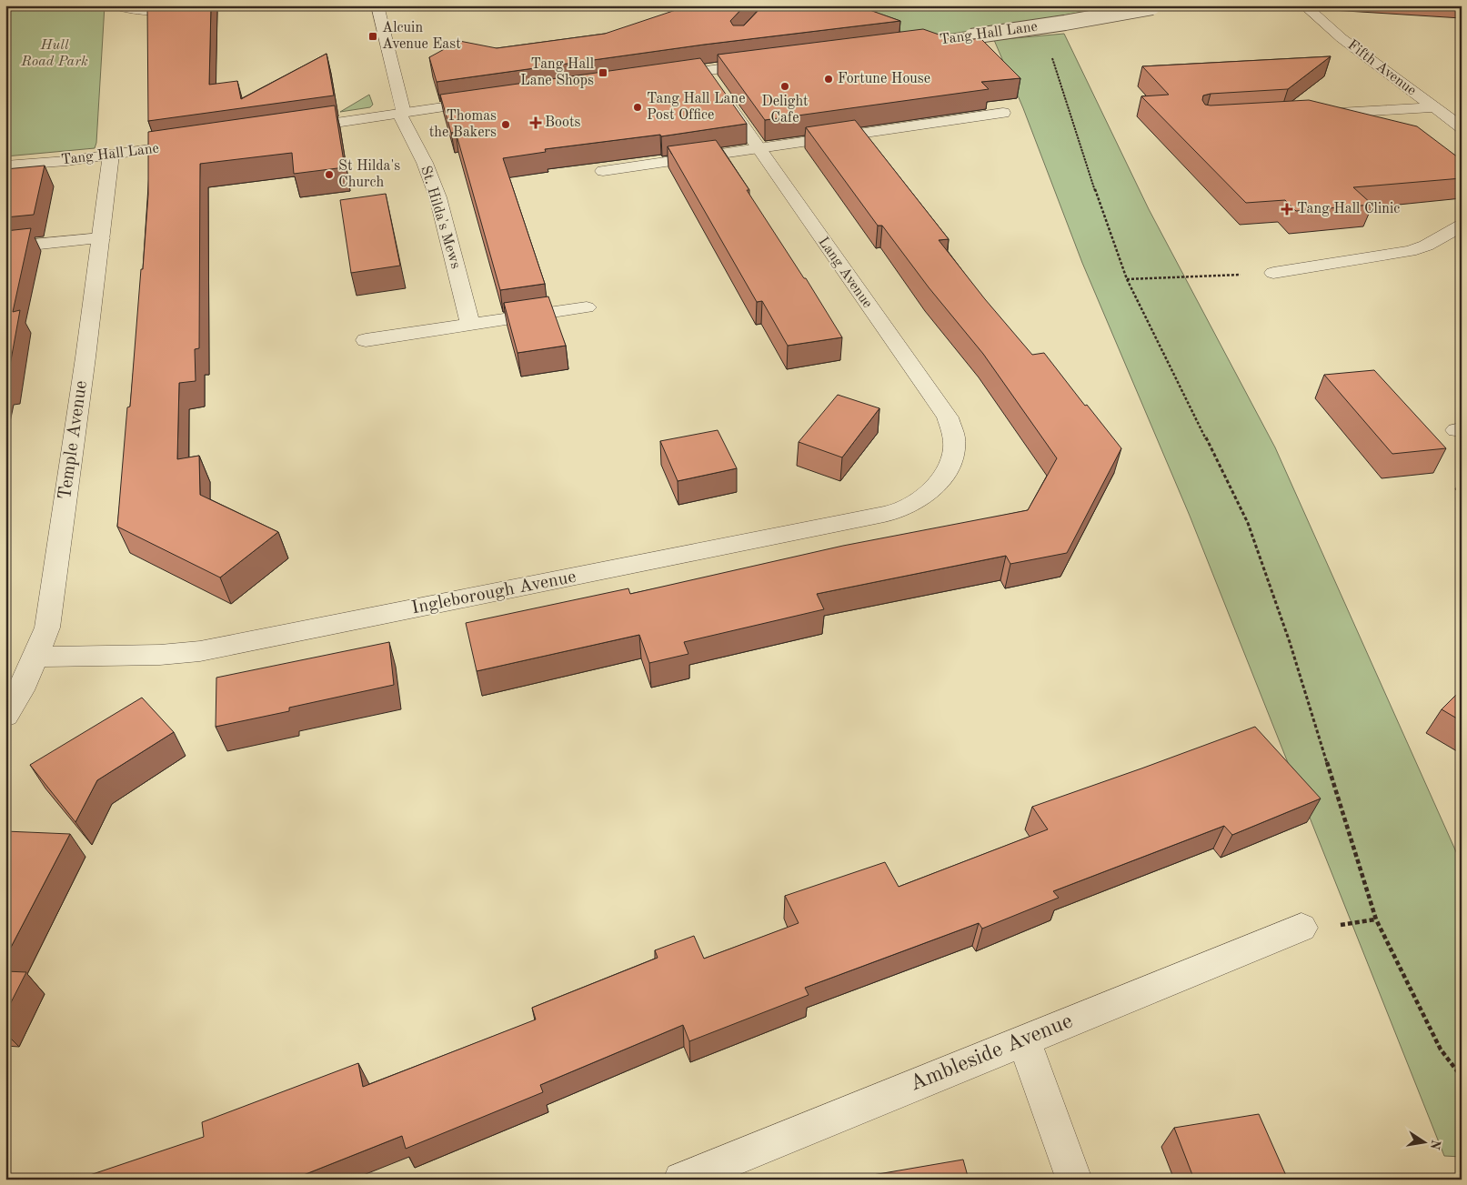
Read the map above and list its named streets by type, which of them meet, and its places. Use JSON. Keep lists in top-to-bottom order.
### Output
{
  "streets": {
    "street": [
      "Tang Hall Lane",
      "Fifth Avenue",
      "St. Hilda's Mews",
      "Lang Avenue",
      "Temple Avenue",
      "Ingleborough Avenue",
      "Ambleside Avenue"
    ]
  },
  "crossings": [
    ["Tang Hall Lane", "Temple Avenue"],
    ["Lang Avenue", "Ingleborough Avenue"],
    ["Temple Avenue", "Ingleborough Avenue"]
  ],
  "parks": ["Hull Road Park"],
  "places": {
    "transit": ["Alcuin Avenue East", "Tang Hall Lane Shops"],
    "other": [
      "Fortune House",
      "Delight Cafe",
      "Tang Hall Lane Post Office",
      "Thomas the Bakers",
      "St Hilda's Church"
    ],
    "health": ["Boots", "Tang Hall Clinic"]
  },
  "north": "right"
}
